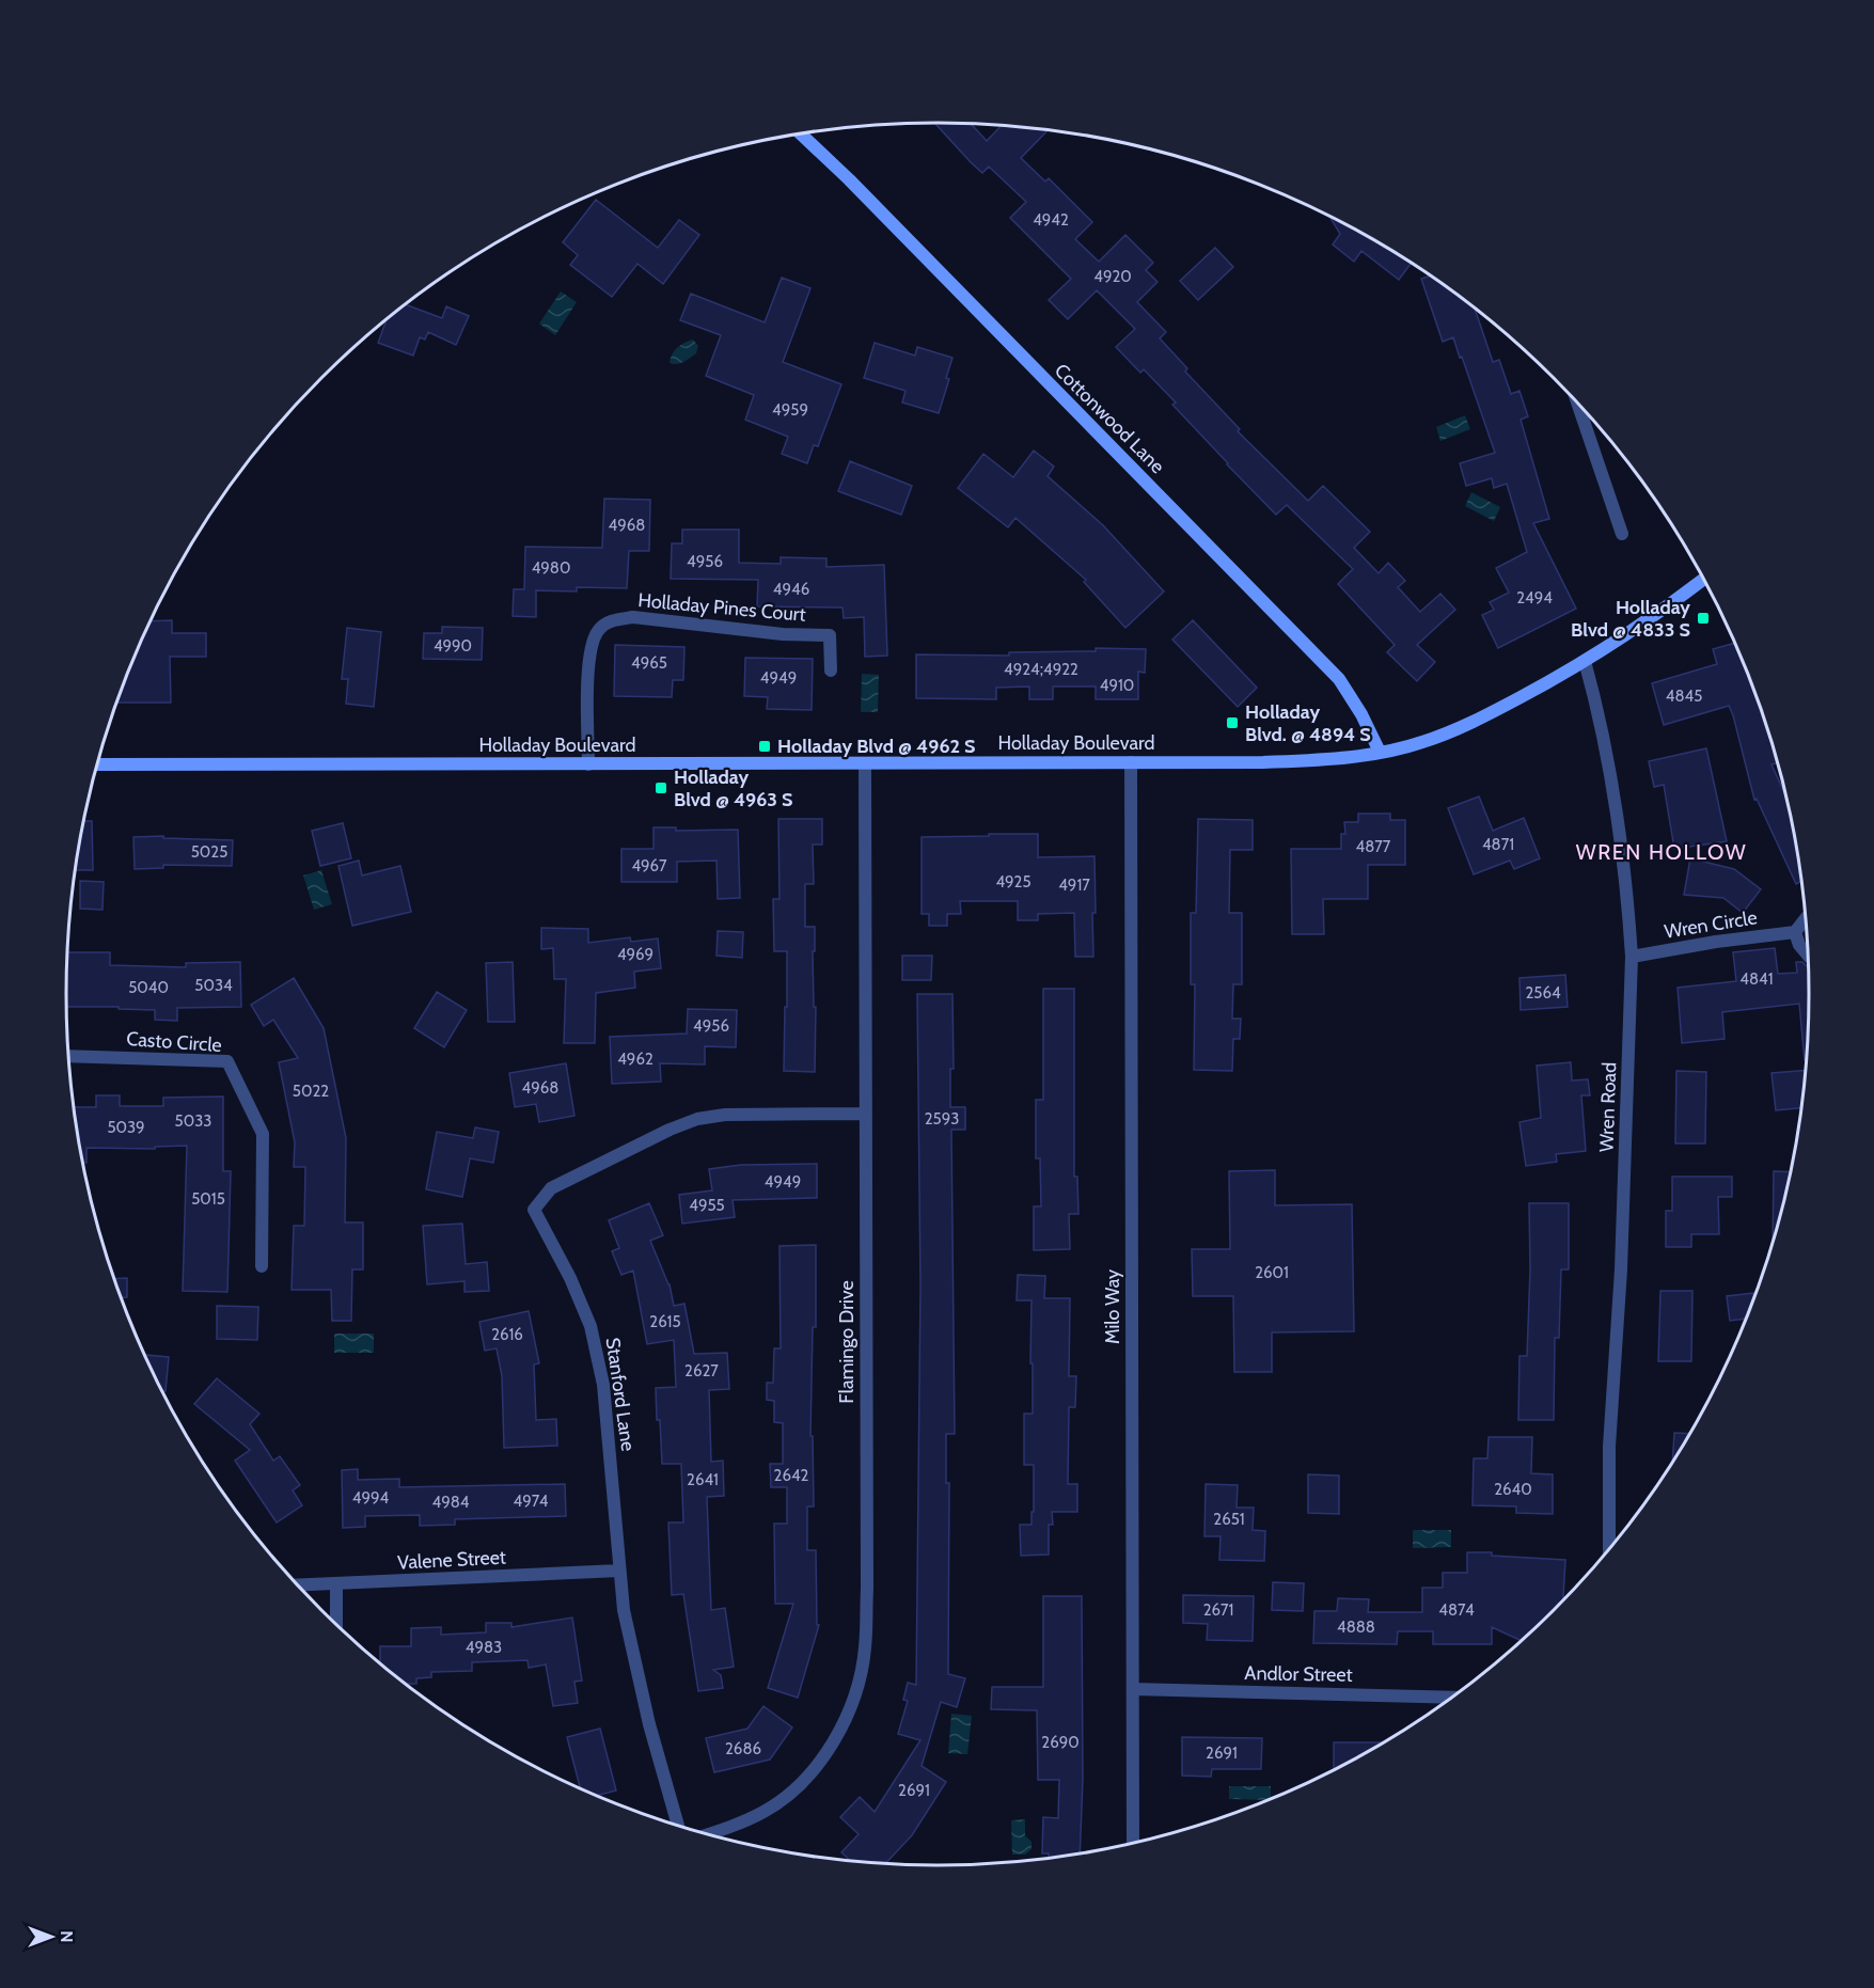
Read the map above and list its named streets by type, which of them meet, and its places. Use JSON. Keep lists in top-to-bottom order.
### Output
{
  "streets": {
    "main road": ["Cottonwood Lane", "Holladay Boulevard"],
    "street": [
      "Holladay Pines Court",
      "Wren Circle",
      "Casto Circle",
      "Wren Road",
      "Milo Way",
      "Flamingo Drive",
      "Stanford Lane",
      "Valene Street",
      "Andlor Street"
    ]
  },
  "crossings": [
    ["Cottonwood Lane", "Holladay Boulevard"],
    ["Holladay Pines Court", "Holladay Boulevard"],
    ["Holladay Boulevard", "Wren Road"],
    ["Holladay Boulevard", "Milo Way"],
    ["Holladay Boulevard", "Flamingo Drive"],
    ["Wren Circle", "Wren Road"],
    ["Milo Way", "Andlor Street"],
    ["Flamingo Drive", "Stanford Lane"],
    ["Stanford Lane", "Valene Street"]
  ],
  "districts": ["WREN HOLLOW"],
  "places": {
    "transit": [
      "Holladay Blvd @ 4833 S",
      "Holladay Blvd. @ 4894 S",
      "Holladay Blvd @ 4962 S",
      "Holladay Blvd @ 4963 S"
    ]
  },
  "house_numbers": [
    "4942",
    "4920",
    "4959",
    "4968",
    "4956",
    "4980",
    "4946",
    "2494",
    "4990",
    "4965",
    "4924;4922",
    "4949",
    "4910",
    "4845",
    "4871",
    "4877",
    "5025",
    "4967",
    "4925",
    "4917",
    "4969",
    "4841",
    "5034",
    "5040",
    "2564",
    "4956",
    "4962",
    "4968",
    "5022",
    "2593",
    "5033",
    "5039",
    "4949",
    "5015",
    "4955",
    "2601",
    "2615",
    "2616",
    "2627",
    "2642",
    "2641",
    "2640",
    "4994",
    "4974",
    "4984",
    "2651",
    "2671",
    "4874",
    "4888",
    "4983",
    "2690",
    "2686",
    "2691",
    "2691"
  ],
  "north": "right"
}
